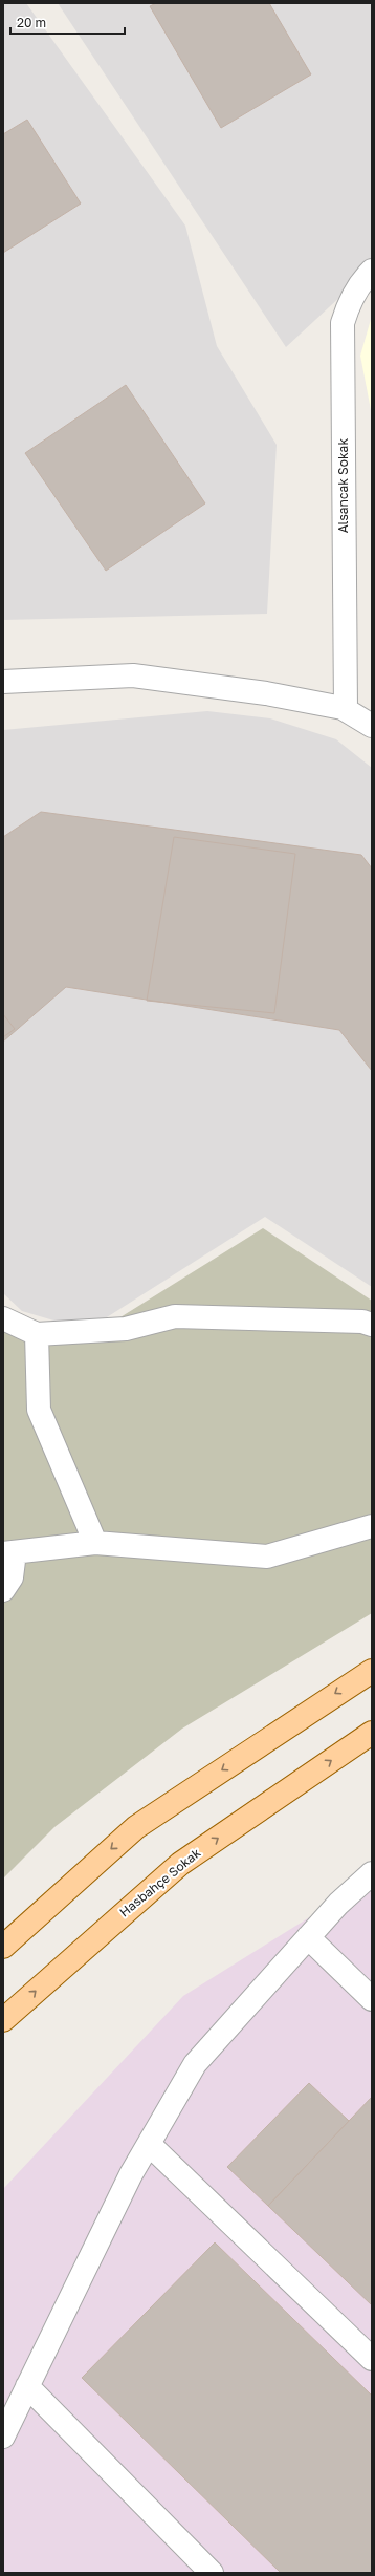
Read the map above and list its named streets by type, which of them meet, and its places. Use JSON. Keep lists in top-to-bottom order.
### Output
{
  "streets": {
    "main road": ["Hasbahçe Sokak"],
    "street": ["Alsancak Sokak"]
  },
  "scale_bar": "20 m"
}
